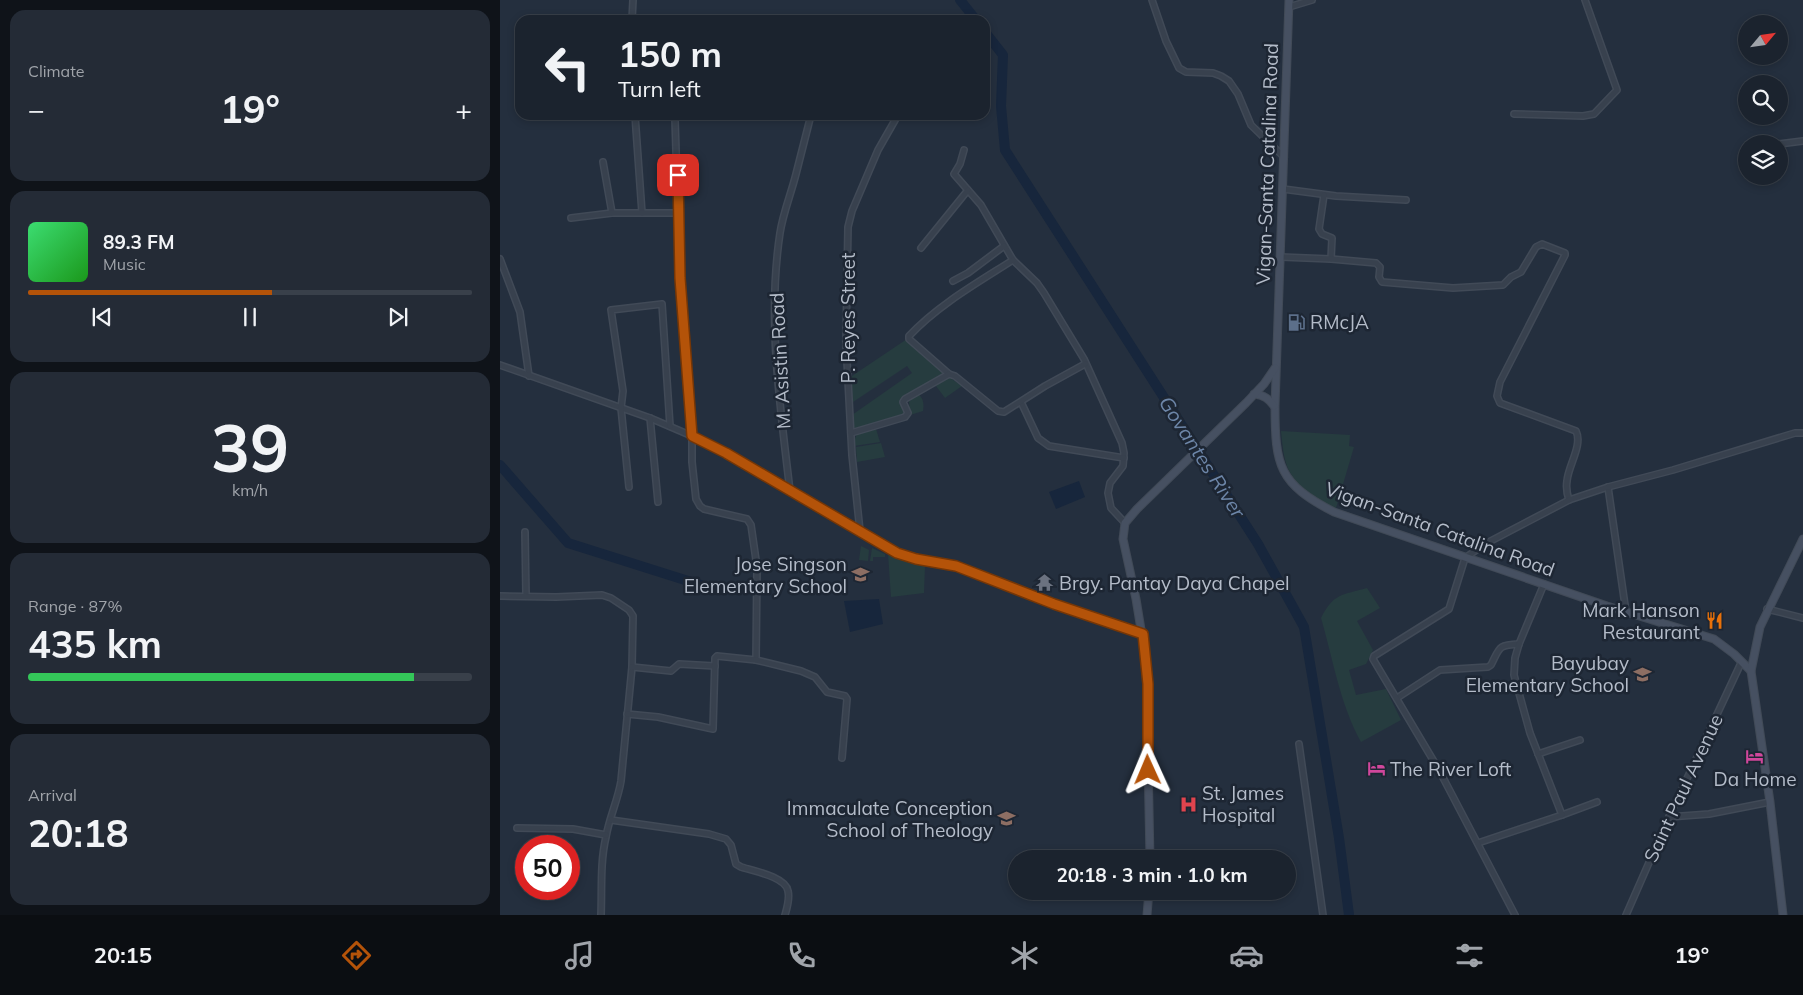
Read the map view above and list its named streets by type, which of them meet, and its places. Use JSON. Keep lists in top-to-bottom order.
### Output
{
  "streets": {
    "main road": ["Vigan-Santa Catalina Road"],
    "street": ["P. Reyes Street", "M. Asistin Road", "Saint Paul Avenue"]
  },
  "crossings": [
    ["Vigan-Santa Catalina Road", "Saint Paul Avenue"]
  ],
  "water": ["Govantes River"],
  "places": {
    "fuel station": ["RMcJA"],
    "school or university": ["Jose Singson Elementary School", "Bayubay Elementary School", "Immaculate Conception School of Theology"],
    "temple": ["Brgy. Pantay Daya Chapel"],
    "restaurant": ["Mark Hanson Restaurant"],
    "hotel": ["Da Home", "The River Loft"],
    "hospital": ["St. James Hospital"]
  },
  "north": "top right",
  "page": {
    "tile": [
      "Climate",
      ["39", "km/h"],
      ["Range · 87%", "435 km"],
      ["Arrival", "20:18"]
    ],
    "turn": ["150 m", "Turn left"],
    "heat": ["−", "19°", "+"],
    "song": ["89.3 FM", "Music"],
    "limit": "50",
    "trip": "20:18 · 3 min · 1.0 km",
    "tabs": ["20:15", "19°"]
  }
}
